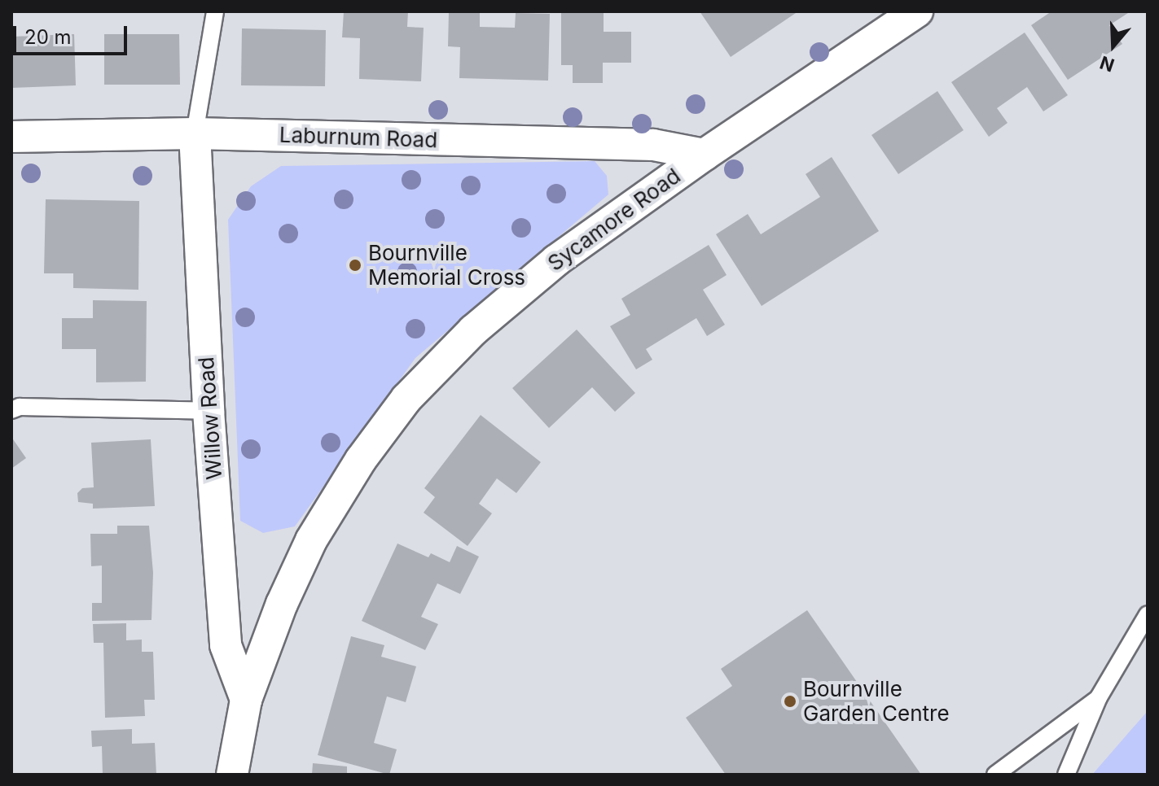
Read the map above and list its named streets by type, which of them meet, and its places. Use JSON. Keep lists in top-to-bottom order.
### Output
{
  "streets": {
    "street": ["Laburnum Road", "Sycamore Road", "Willow Road"]
  },
  "crossings": [
    ["Laburnum Road", "Sycamore Road"],
    ["Laburnum Road", "Willow Road"],
    ["Sycamore Road", "Willow Road"]
  ],
  "places": ["Bournville Memorial Cross", "Bournville Garden Centre"],
  "scale_bar": "20 m",
  "north": "bottom"
}
